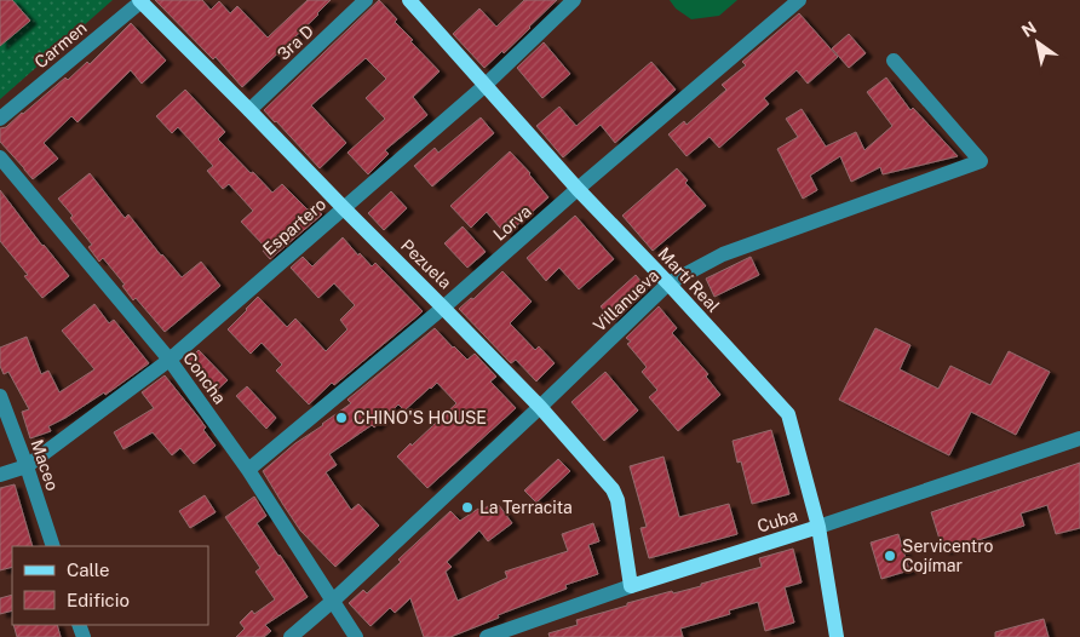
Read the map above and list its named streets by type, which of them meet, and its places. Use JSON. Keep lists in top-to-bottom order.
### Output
{
  "streets": {
    "main road": ["Pezuela", "Martí Real", "Cuba"],
    "street": [
      "3ra D",
      "Carmen",
      "Lorva",
      "Espartero",
      "Villanueva",
      "Concha",
      "Maceo"
    ]
  },
  "crossings": [
    ["3ra D", "Pezuela"],
    ["Carmen", "Pezuela"],
    ["Lorva", "Pezuela"],
    ["Lorva", "Martí Real"],
    ["Lorva", "Concha"],
    ["Espartero", "Pezuela"],
    ["Espartero", "Martí Real"],
    ["Espartero", "Concha"],
    ["Espartero", "Maceo"],
    ["Pezuela", "Villanueva"],
    ["Pezuela", "Cuba"],
    ["Martí Real", "Villanueva"],
    ["Martí Real", "Cuba"],
    ["Villanueva", "Concha"]
  ],
  "places": ["CHINO'S HOUSE", "La Terracita", "Servicentro Cojímar"],
  "legend": ["Calle", "Edificio"],
  "north": "top left"
}
